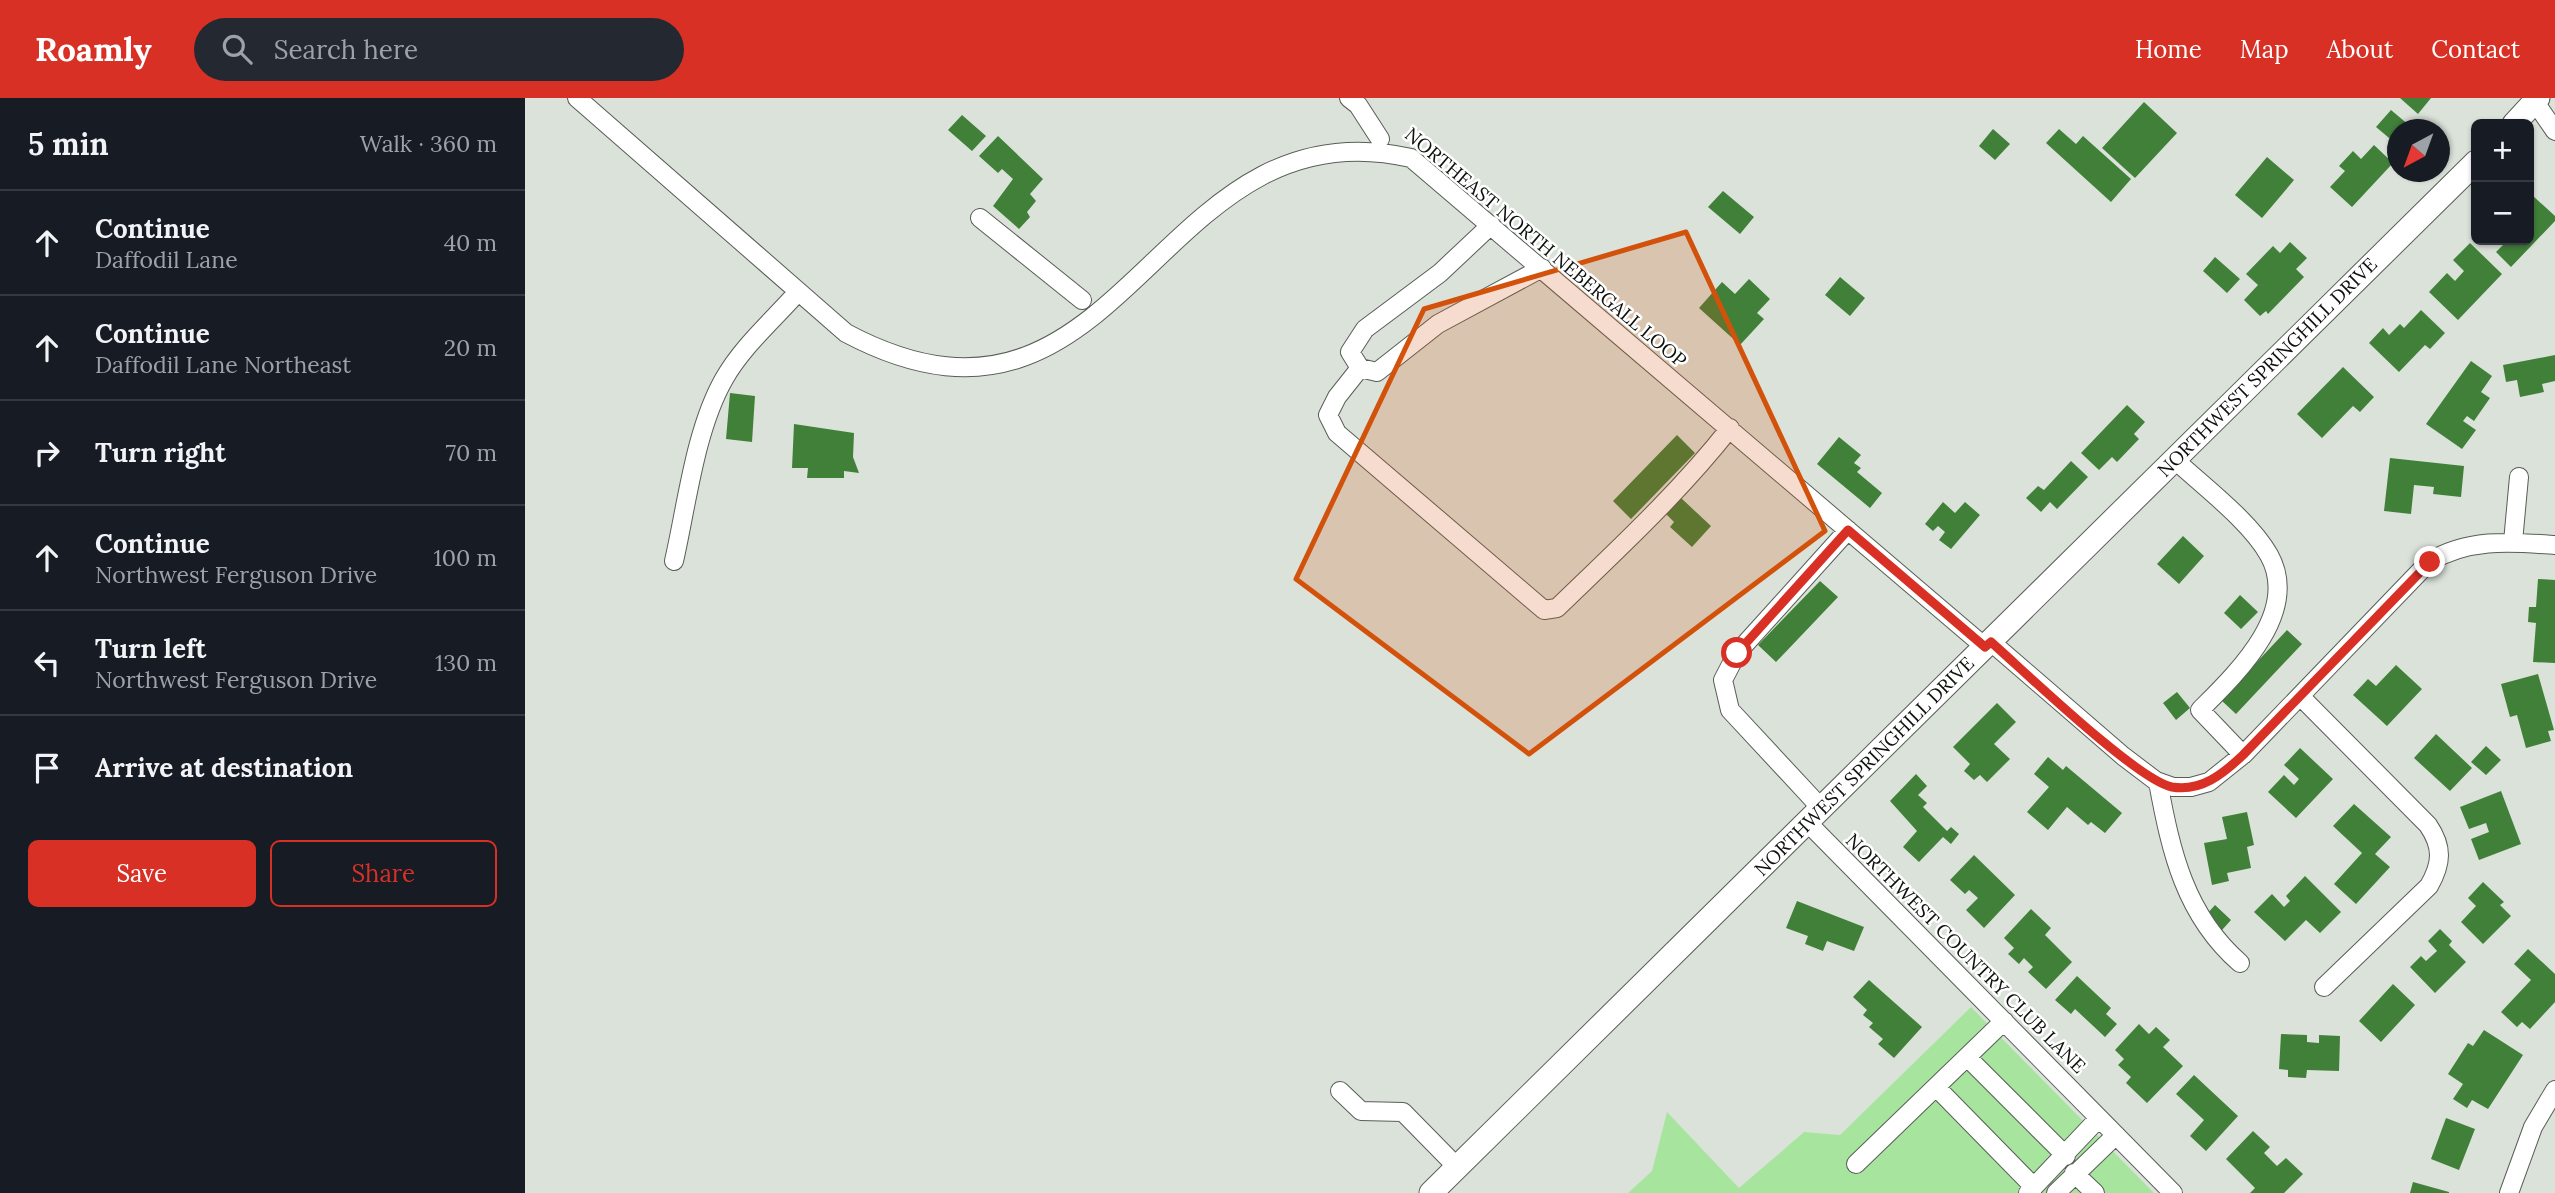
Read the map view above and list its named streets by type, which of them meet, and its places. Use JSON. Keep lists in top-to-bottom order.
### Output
{
  "streets": {
    "main road": ["NORTHWEST SPRINGHILL DRIVE"],
    "street": ["NORTHEAST NORTH NEBERGALL LOOP", "NORTHWEST COUNTRY CLUB LANE"]
  },
  "crossings": [
    ["NORTHEAST NORTH NEBERGALL LOOP", "NORTHWEST SPRINGHILL DRIVE"],
    ["NORTHEAST NORTH NEBERGALL LOOP", "NORTHWEST COUNTRY CLUB LANE"],
    ["NORTHWEST SPRINGHILL DRIVE", "NORTHWEST COUNTRY CLUB LANE"]
  ],
  "north": "bottom left",
  "page": {
    "header": "Roamly",
    "search": "Search here",
    "nav": [
      "Home",
      "Map",
      "About",
      "Contact"
    ],
    "heading": ["5 min", "Walk · 360 m"],
    "map_buttons": ["+", "−"],
    "list": [
      ["Continue", "Daffodil Lane", "40 m"],
      ["Continue", "Daffodil Lane Northeast", "20 m"],
      ["Turn right", "70 m"],
      ["Continue", "Northwest Ferguson Drive", "100 m"],
      ["Turn left", "Northwest Ferguson Drive", "130 m"],
      "Arrive at destination"
    ],
    "buttons": ["Save", "Share"]
  }
}
